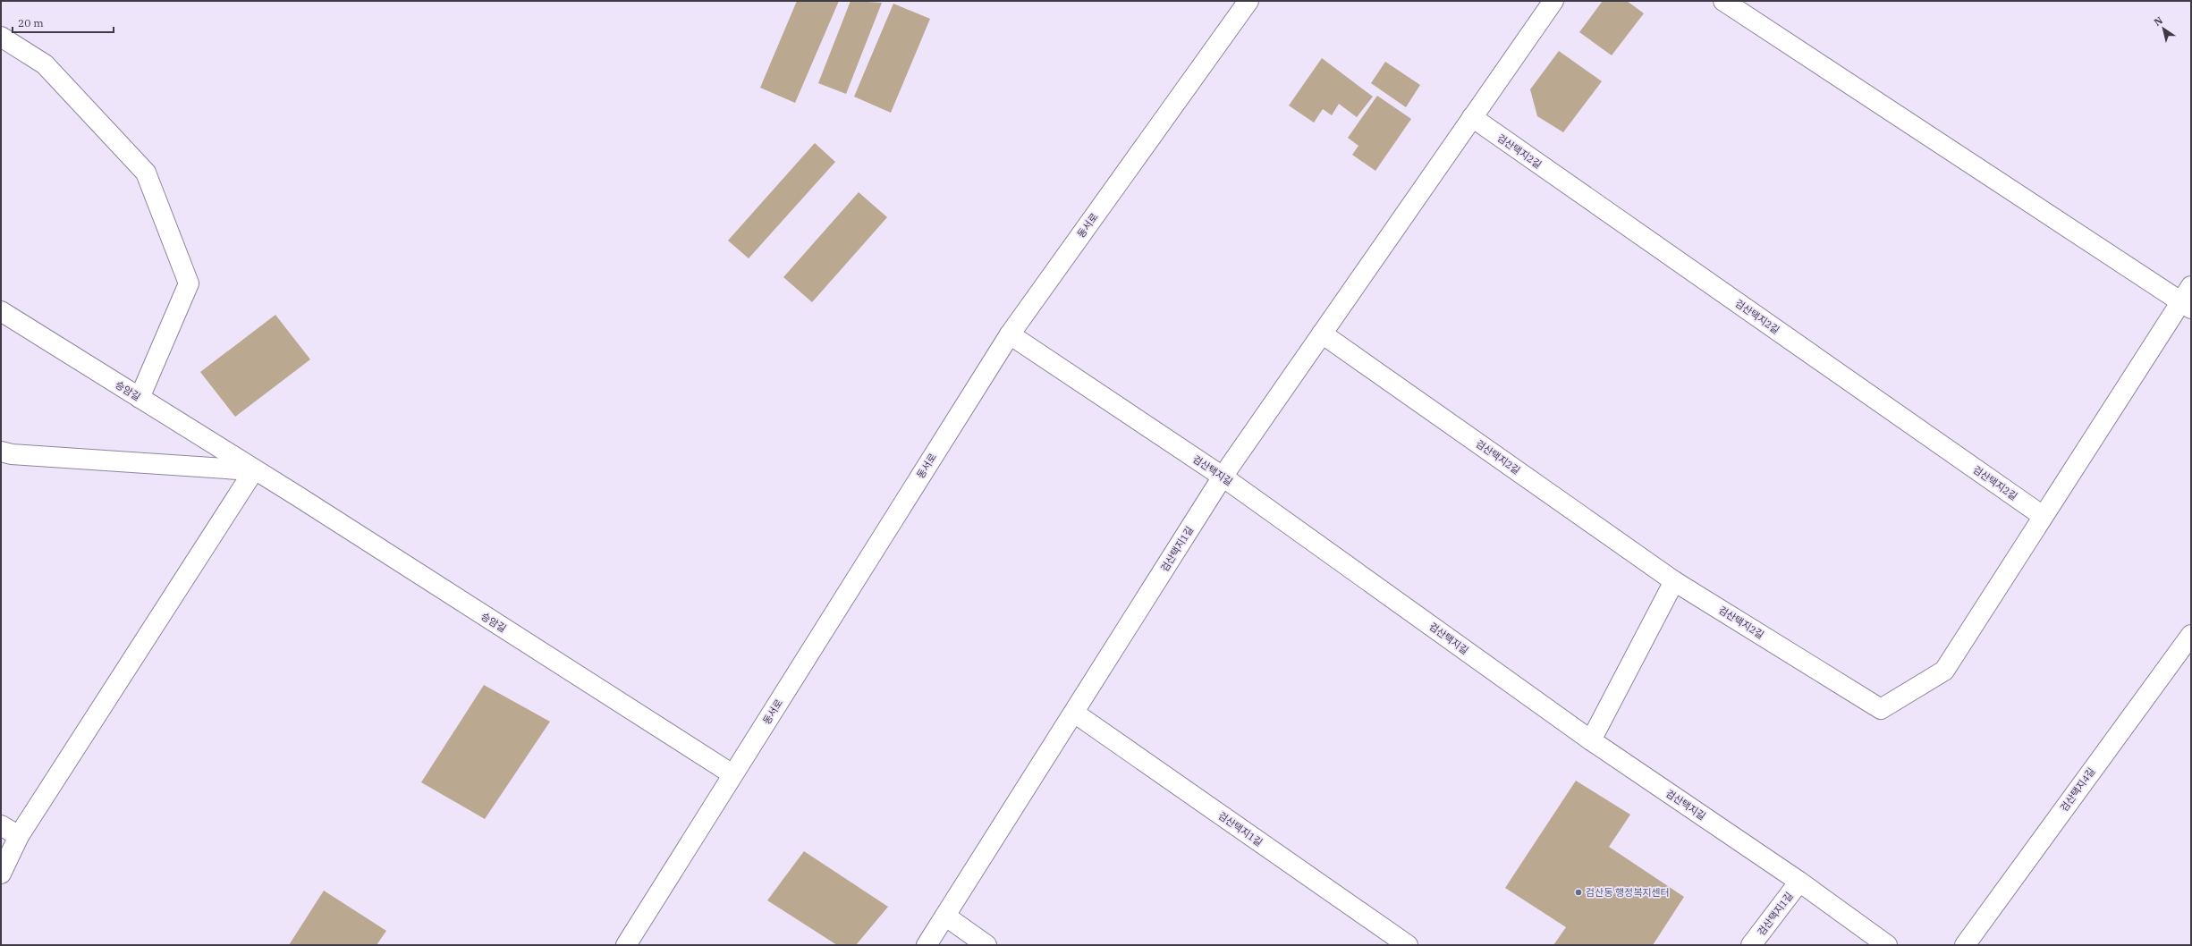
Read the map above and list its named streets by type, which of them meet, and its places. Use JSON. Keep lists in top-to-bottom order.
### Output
{
  "streets": {
    "street": [
      "검산택지2길",
      "동서로",
      "승암길",
      "검산택지길",
      "검산택지1길",
      "검산택지4길"
    ]
  },
  "crossings": [
    ["동서로", "승암길"],
    ["동서로", "검산택지길"],
    ["검산택지길", "검산택지1길"]
  ],
  "places": ["검산동 행정복지센터"],
  "scale_bar": "20 m",
  "north": "top left"
}
